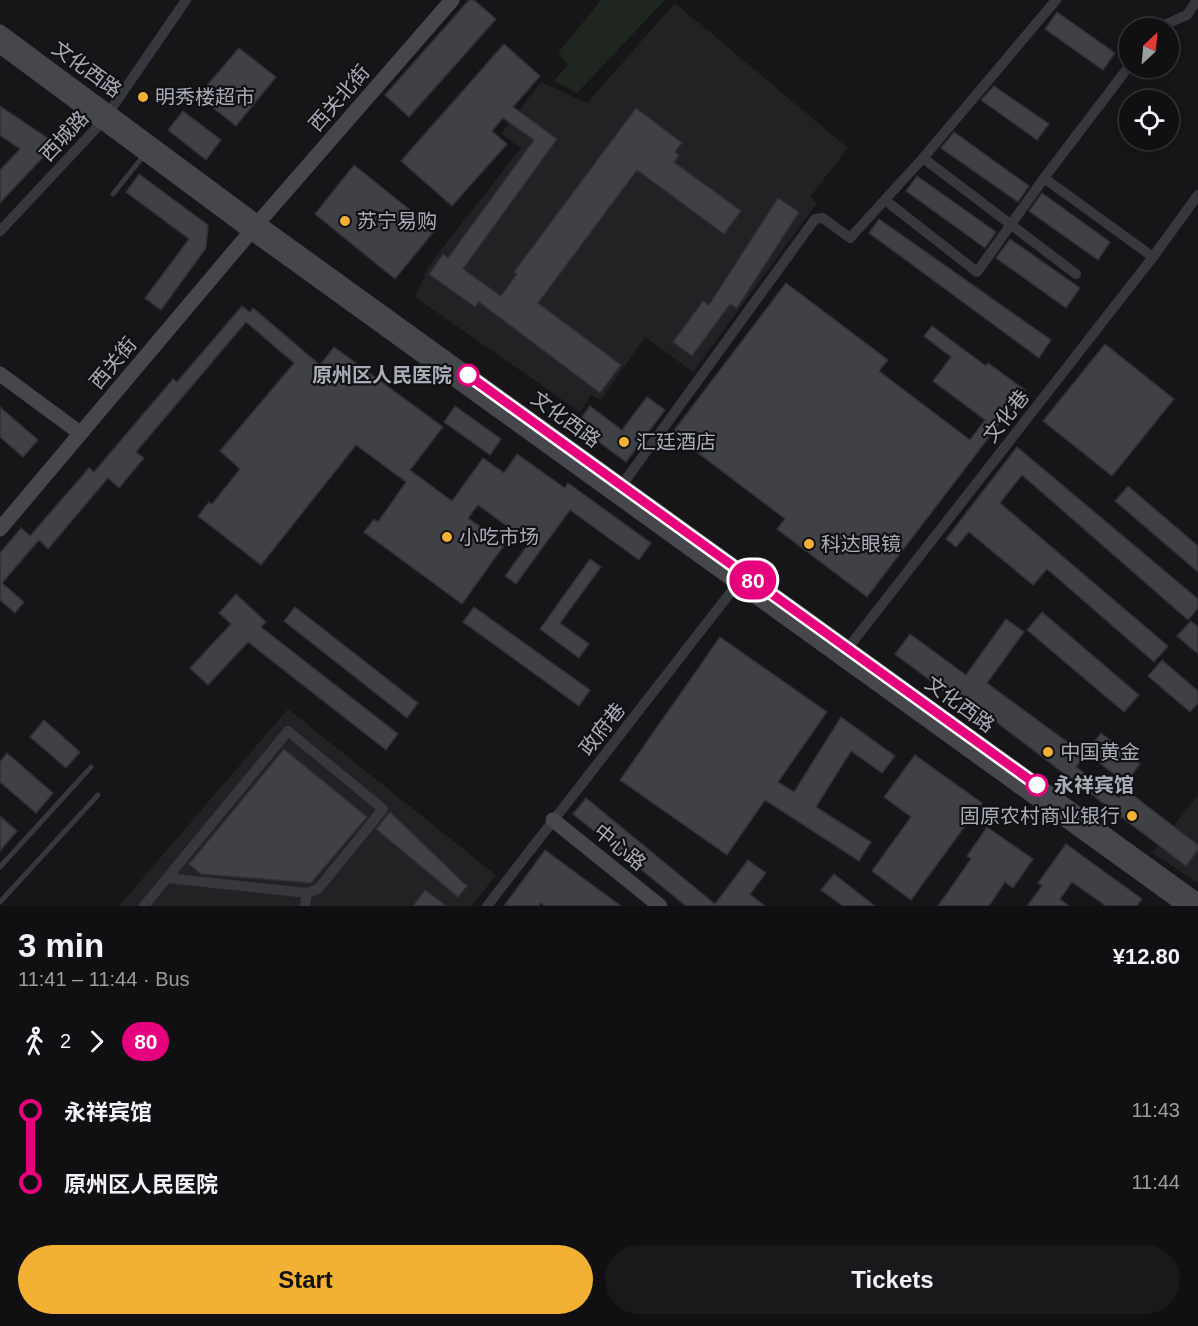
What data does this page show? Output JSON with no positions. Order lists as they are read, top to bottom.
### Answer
{
  "streets": {
    "main road": [
      "文化西路",
      "西关北街",
      "西关街",
      "中心路"
    ],
    "street": ["西城路", "文化巷", "政府巷"]
  },
  "crossings": [
    ["文化西路", "西关北街"],
    ["文化西路", "西城路"],
    ["文化西路", "西关街"],
    ["文化西路", "文化巷"],
    ["文化西路", "政府巷"],
    ["西关北街", "西关街"],
    ["政府巷", "中心路"]
  ],
  "places": [
    "明秀楼超市",
    "苏宁易购",
    "原州区人民医院",
    "汇廷酒店",
    "小吃市场",
    "科达眼镜",
    "中国黄金",
    "永祥宾馆",
    "固原农村商业银行"
  ],
  "lines": ["bus line 80"],
  "north": "top right",
  "page": {
    "on_map": "80",
    "heading": ["3 min", "11:41 – 11:44 · Bus", "¥12.80"],
    "legs": ["2", "80"],
    "list": [
      {
        "name": "永祥宾馆",
        "value": "11:43"
      },
      {
        "name": "原州区人民医院",
        "value": "11:44"
      }
    ],
    "buttons": ["Start", "Tickets"]
  }
}
